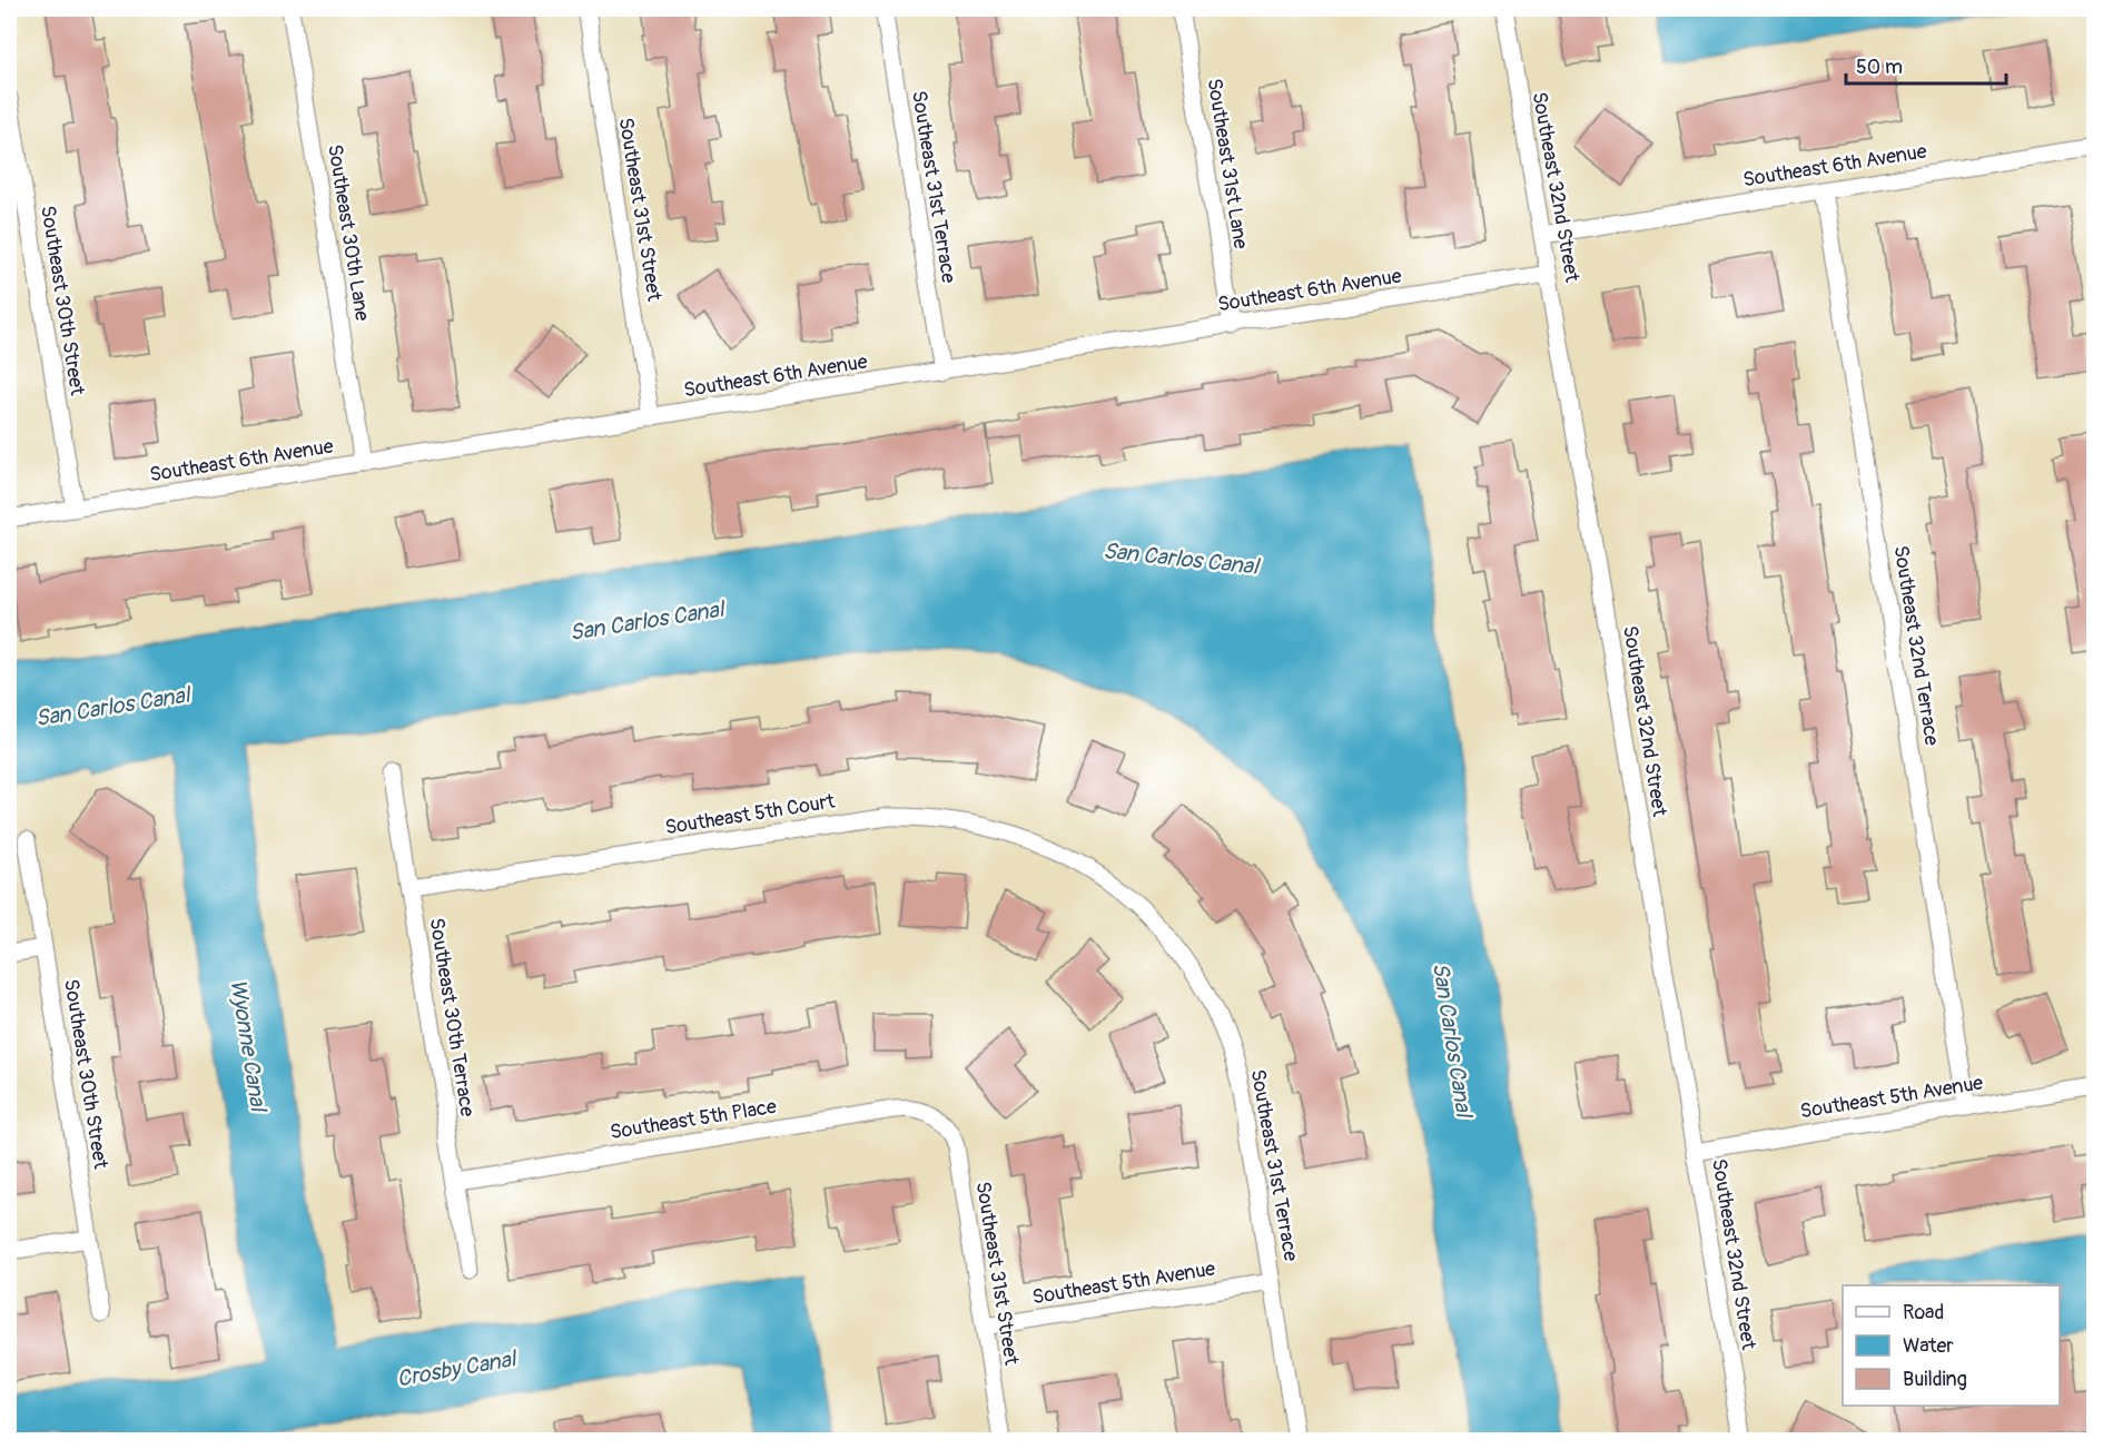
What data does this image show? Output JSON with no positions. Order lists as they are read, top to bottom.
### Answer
{
  "streets": {
    "street": [
      "Southeast 31st Lane",
      "Southeast 6th Avenue",
      "Southeast 31st Terrace",
      "Southeast 32nd Street",
      "Southeast 31st Street",
      "Southeast 30th Lane",
      "Southeast 30th Street",
      "Southeast 32nd Terrace",
      "Southeast 5th Court",
      "Southeast 30th Terrace",
      "Southeast 5th Avenue",
      "Southeast 5th Place"
    ]
  },
  "crossings": [
    ["Southeast 31st Lane", "Southeast 6th Avenue"],
    ["Southeast 6th Avenue", "Southeast 31st Terrace"],
    ["Southeast 6th Avenue", "Southeast 32nd Street"],
    ["Southeast 6th Avenue", "Southeast 31st Street"],
    ["Southeast 6th Avenue", "Southeast 30th Lane"],
    ["Southeast 6th Avenue", "Southeast 30th Street"],
    ["Southeast 6th Avenue", "Southeast 32nd Terrace"],
    ["Southeast 31st Terrace", "Southeast 5th Court"],
    ["Southeast 31st Terrace", "Southeast 5th Avenue"],
    ["Southeast 32nd Street", "Southeast 5th Avenue"],
    ["Southeast 31st Street", "Southeast 5th Avenue"],
    ["Southeast 31st Street", "Southeast 5th Place"],
    ["Southeast 32nd Terrace", "Southeast 5th Avenue"],
    ["Southeast 5th Court", "Southeast 30th Terrace"],
    ["Southeast 30th Terrace", "Southeast 5th Place"]
  ],
  "water": ["San Carlos Canal", "Wyonne Canal", "Crosby Canal"],
  "legend": ["Road", "Water", "Building"],
  "scale_bar": "50 m"
}
